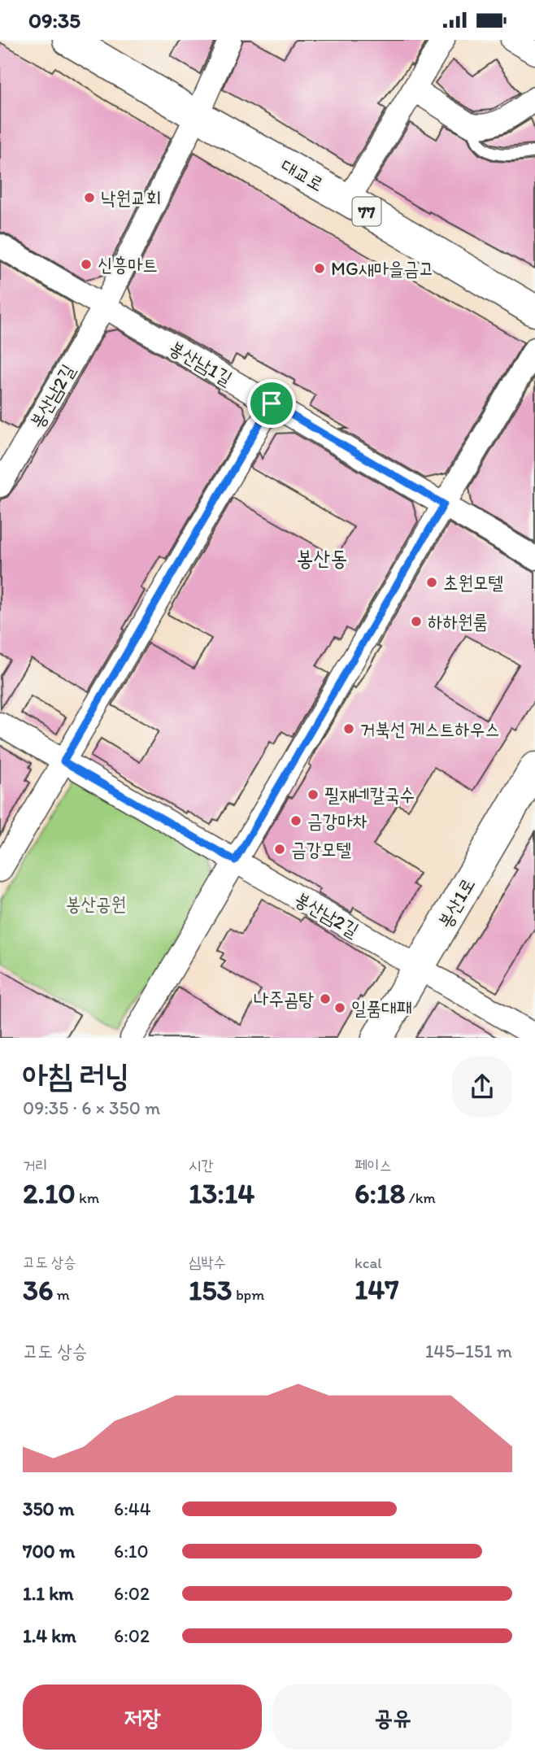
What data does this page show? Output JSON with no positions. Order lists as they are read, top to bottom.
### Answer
{
  "streets": {
    "main road": ["대교로", "77", "봉산1로"],
    "street": ["봉산남1길", "봉산남2길"]
  },
  "crossings": [
    ["봉산남1길", "봉산남2길"],
    ["봉산남2길", "봉산1로"]
  ],
  "districts": ["봉산동"],
  "parks": ["봉산공원"],
  "places": [
    "낙원교회",
    "신흥마트",
    "MG새마을금고",
    "초원모텔",
    "하하원룸",
    "거북선 게스트하우스",
    "필재네칼국수",
    "금강마차",
    "금강모텔",
    "나주곰탕",
    "일품대패"
  ],
  "page": {
    "status": "09:35",
    "heading": ["아침 러닝", "09:35 · 6 × 350 m"],
    "stats": [
      ["거리", "2.10 km"],
      ["시간", "13:14"],
      ["페이스", "6:18 /km"],
      ["고도 상승", "36 m"],
      ["심박수", "153 bpm"],
      ["kcal", "147"]
    ],
    "chart": ["고도 상승", "145–151 m"],
    "list": [
      {
        "name": "350 m",
        "note": "6:44"
      },
      {
        "name": "700 m",
        "note": "6:10"
      },
      {
        "name": "1.1 km",
        "note": "6:02"
      },
      {
        "name": "1.4 km",
        "note": "6:02"
      }
    ],
    "buttons": ["저장", "공유"]
  }
}
